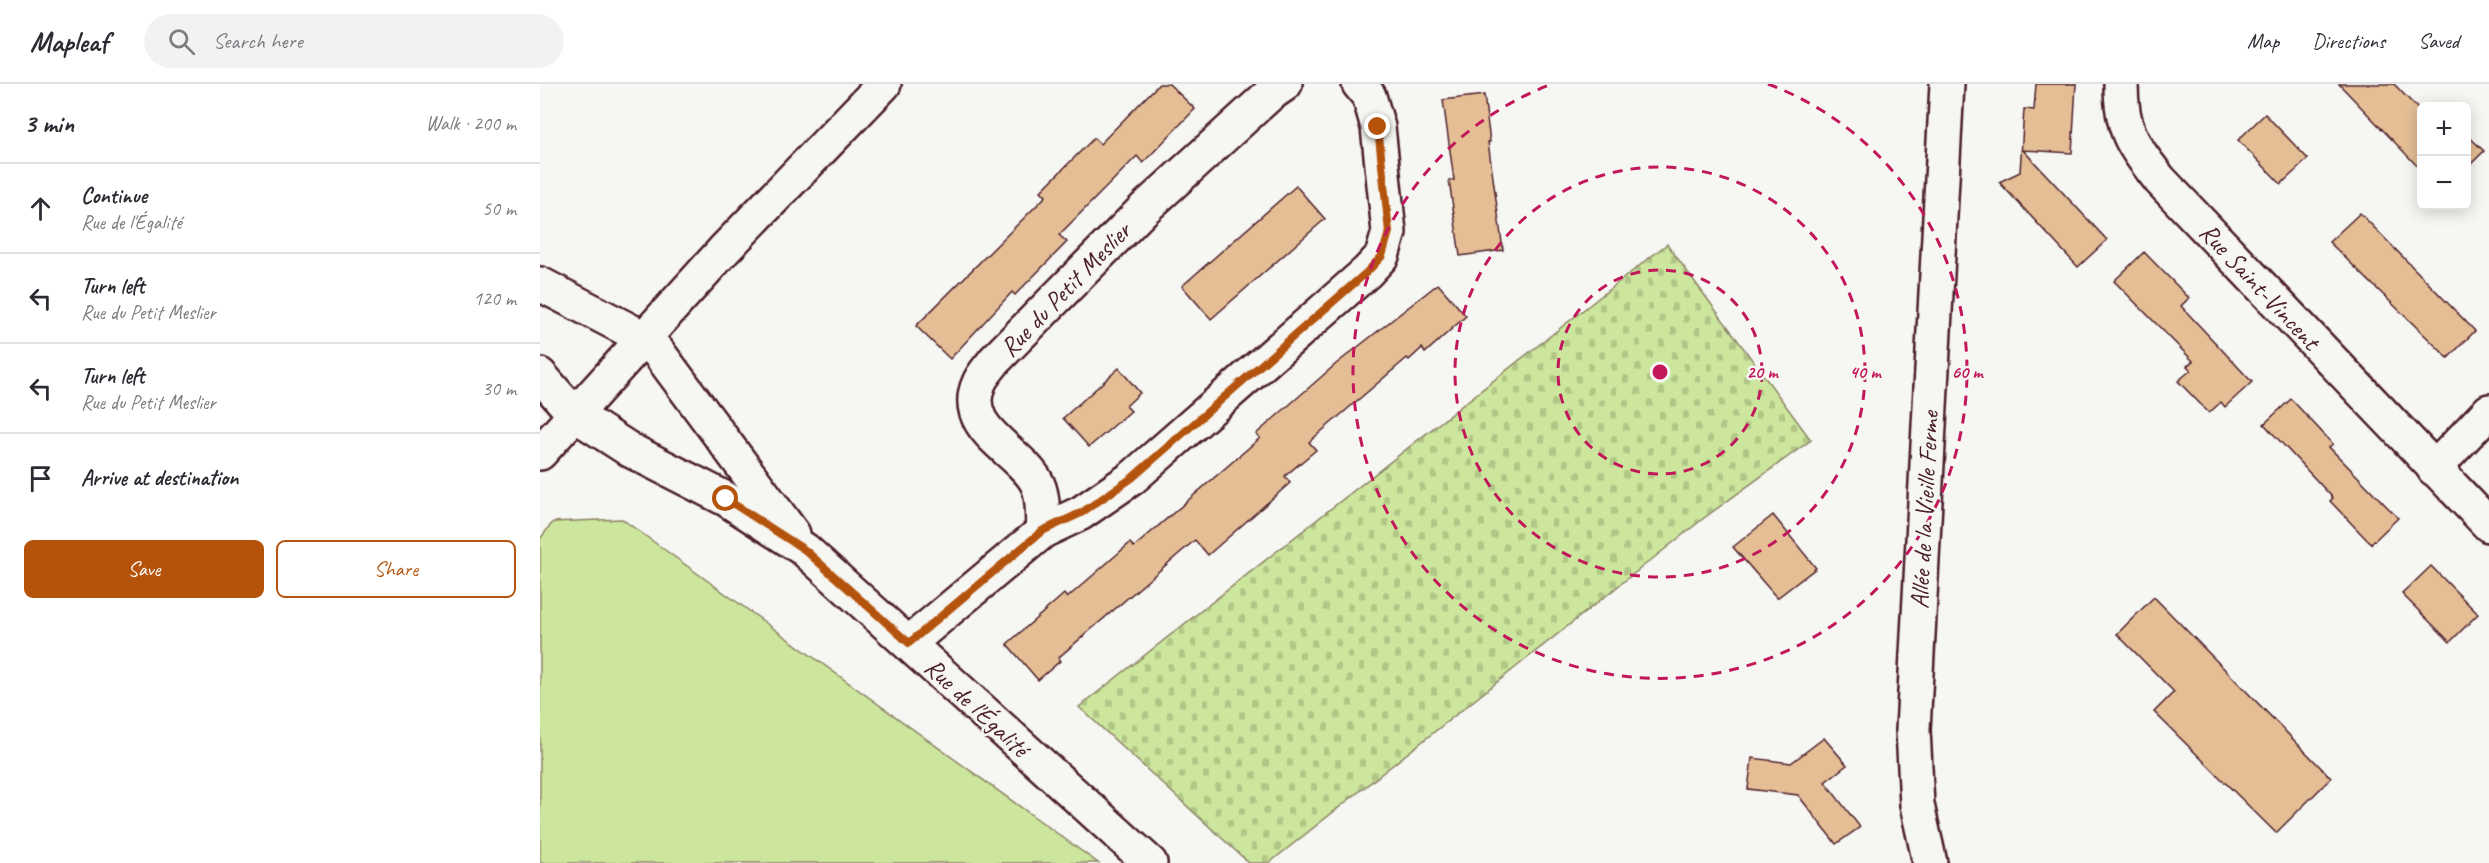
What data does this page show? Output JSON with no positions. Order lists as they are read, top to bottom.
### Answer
{
  "streets": {
    "street": [
      "Rue Saint-Vincent",
      "Rue du Petit Meslier",
      "Allée de la Vieille Ferme",
      "Rue de l'Égalité"
    ]
  },
  "page": {
    "header": "Mapleaf",
    "search": "Search here",
    "nav": ["Map", "Directions", "Saved"],
    "heading": ["3 min", "Walk · 200 m"],
    "map_buttons": ["+", "−"],
    "list": [
      ["Continue", "Rue de l'Égalité", "50 m"],
      ["Turn left", "Rue du Petit Meslier", "120 m"],
      ["Turn left", "Rue du Petit Meslier", "30 m"],
      "Arrive at destination"
    ],
    "buttons": ["Save", "Share"]
  },
  "rings": ["20 m", "40 m", "60 m"]
}
